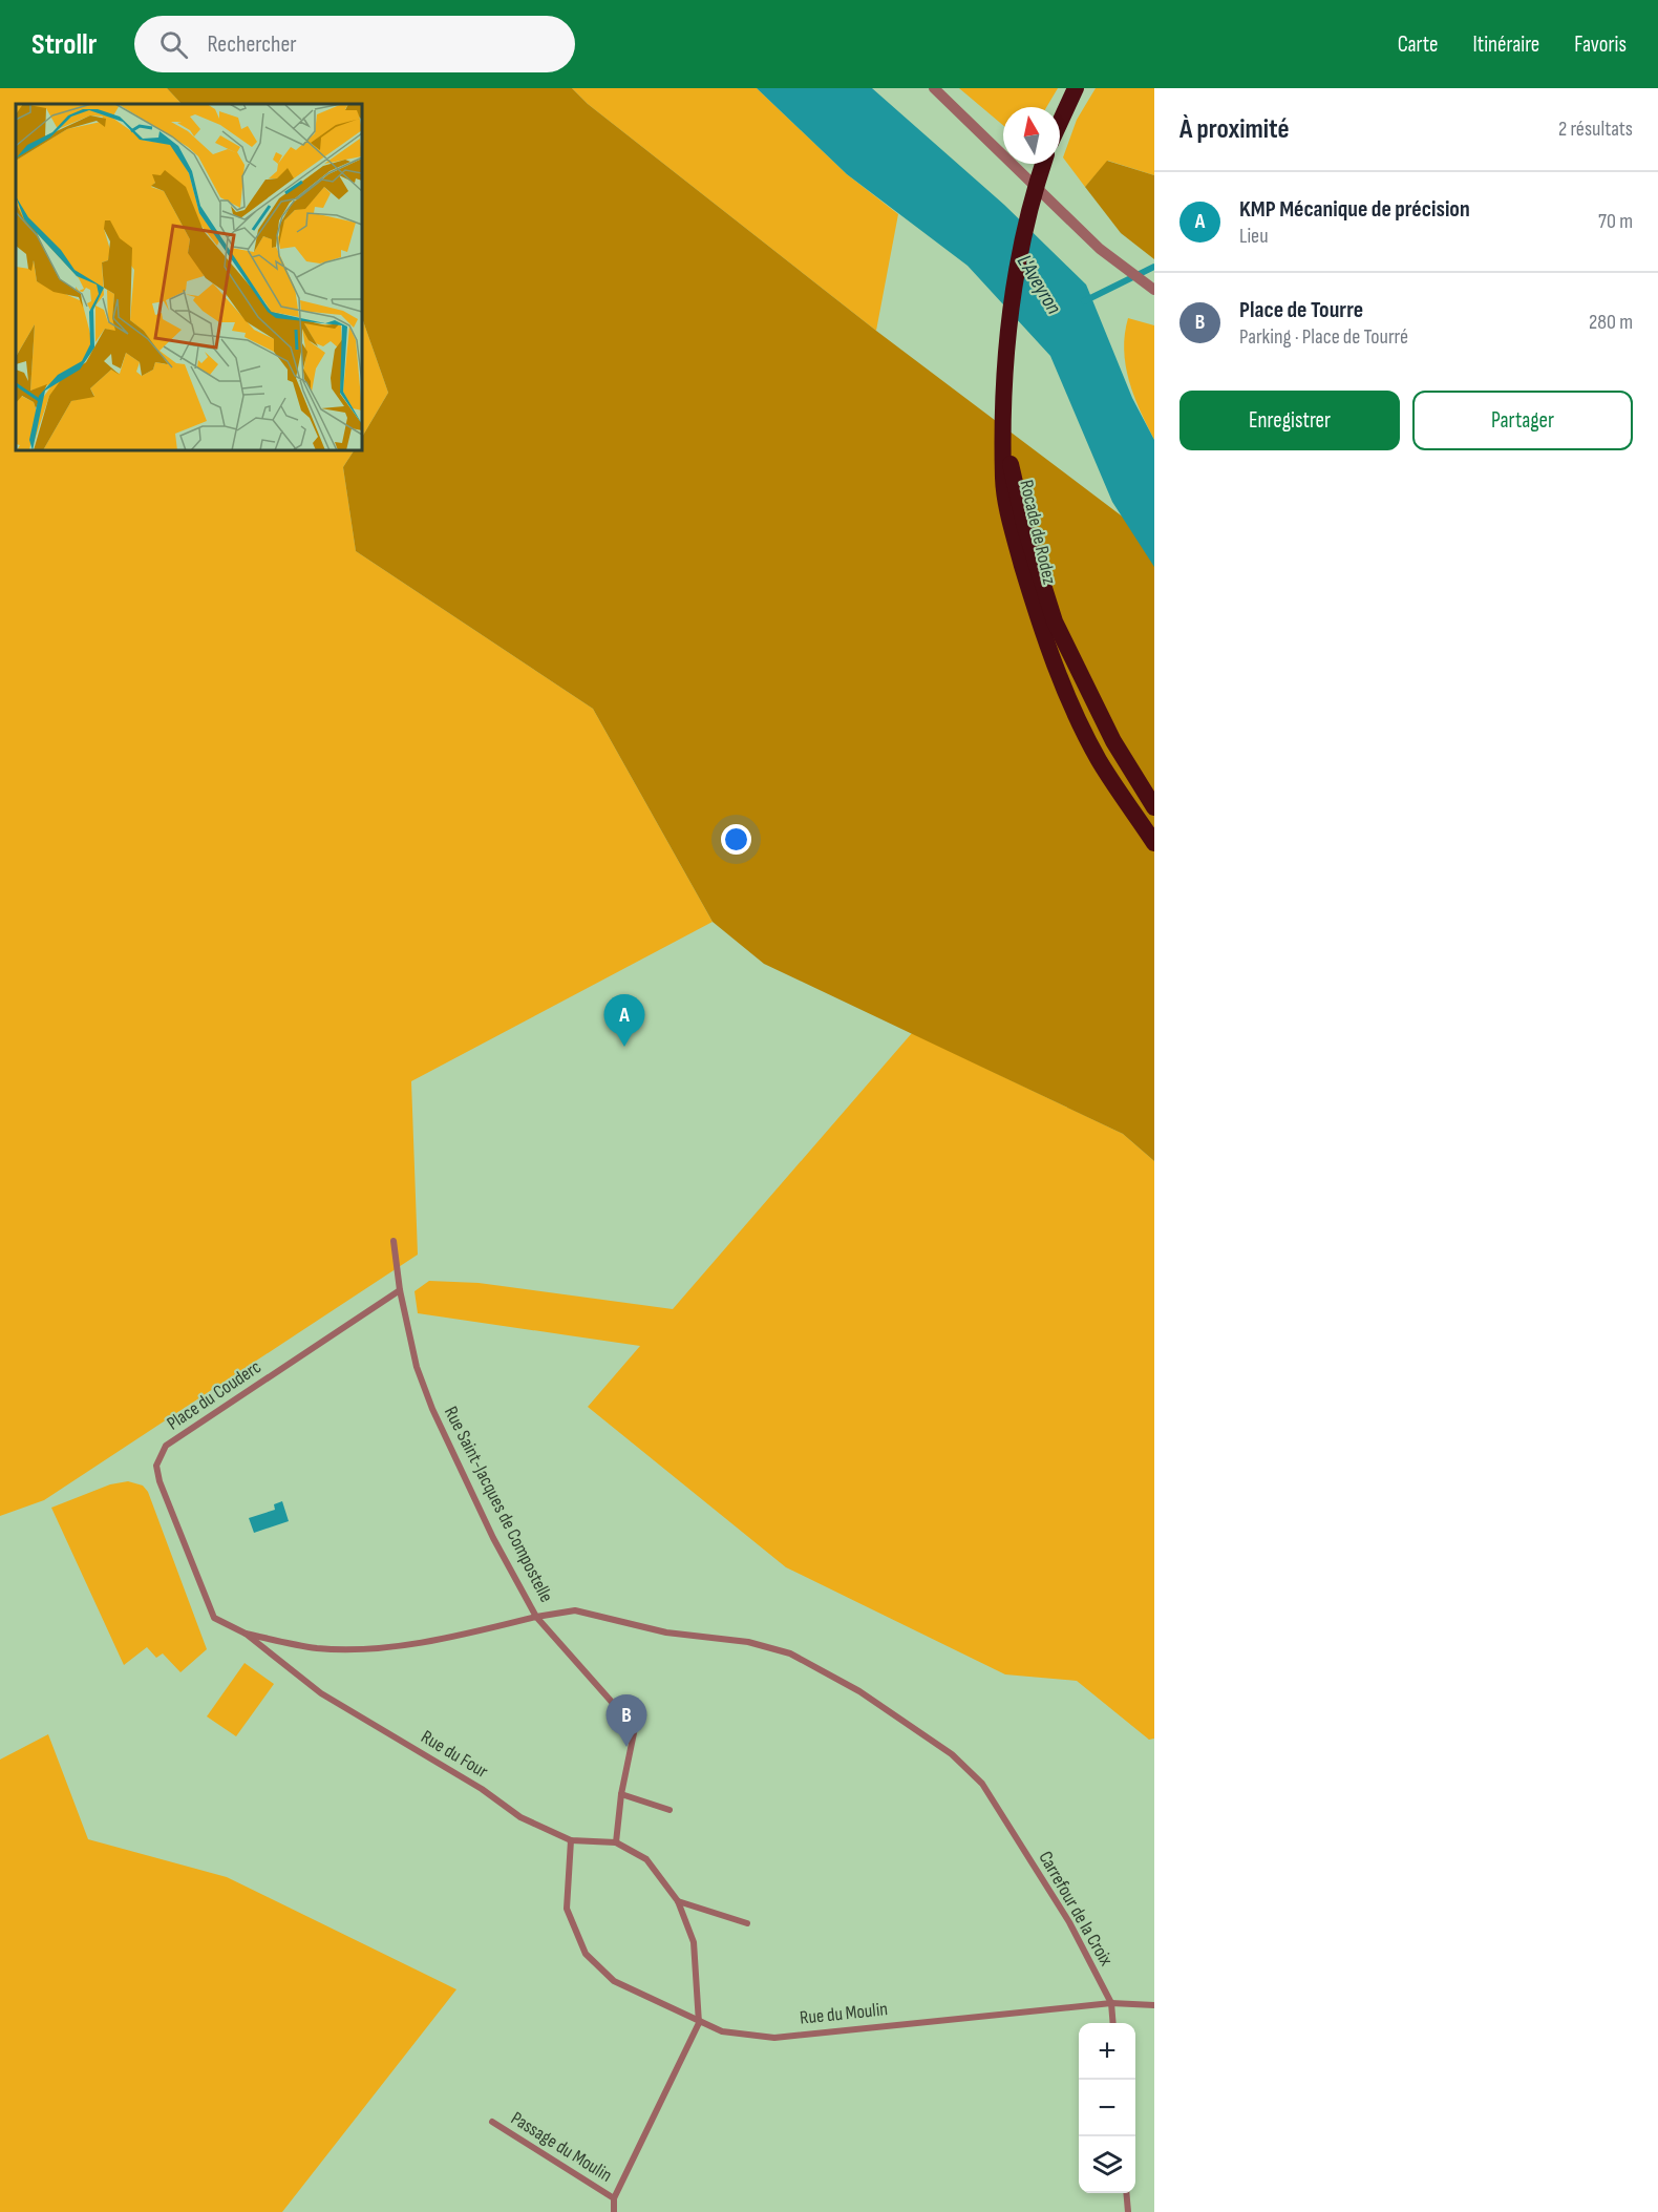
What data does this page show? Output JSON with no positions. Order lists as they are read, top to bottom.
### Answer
{
  "streets": {
    "highway": ["Rocade de Rodez"],
    "street": [
      "Place du Couderc",
      "Rue Saint-Jacques de Compostelle",
      "Rue du Four",
      "Carrefour de la Croix",
      "Rue du Moulin",
      "Passage du Moulin"
    ]
  },
  "crossings": [
    ["Place du Couderc", "Rue Saint-Jacques de Compostelle"],
    ["Place du Couderc", "Rue du Four"],
    ["Rue Saint-Jacques de Compostelle", "Carrefour de la Croix"],
    ["Rue du Four", "Rue du Moulin"],
    ["Carrefour de la Croix", "Rue du Moulin"]
  ],
  "water": ["L'Aveyron"],
  "north": "top",
  "page": {
    "header": "Strollr",
    "search": "Rechercher",
    "nav": ["Carte", "Itinéraire", "Favoris"],
    "heading": ["À proximité", "2 résultats"],
    "list": [
      {
        "mark": "A",
        "name": "KMP Mécanique de précision",
        "note": "Lieu",
        "value": "70 m"
      },
      {
        "mark": "B",
        "name": "Place de Tourre",
        "note": "Parking · Place de Tourré",
        "value": "280 m"
      }
    ],
    "buttons": ["Enregistrer", "Partager"],
    "pins": ["A", "B"],
    "map_buttons": ["+", "−"]
  }
}
